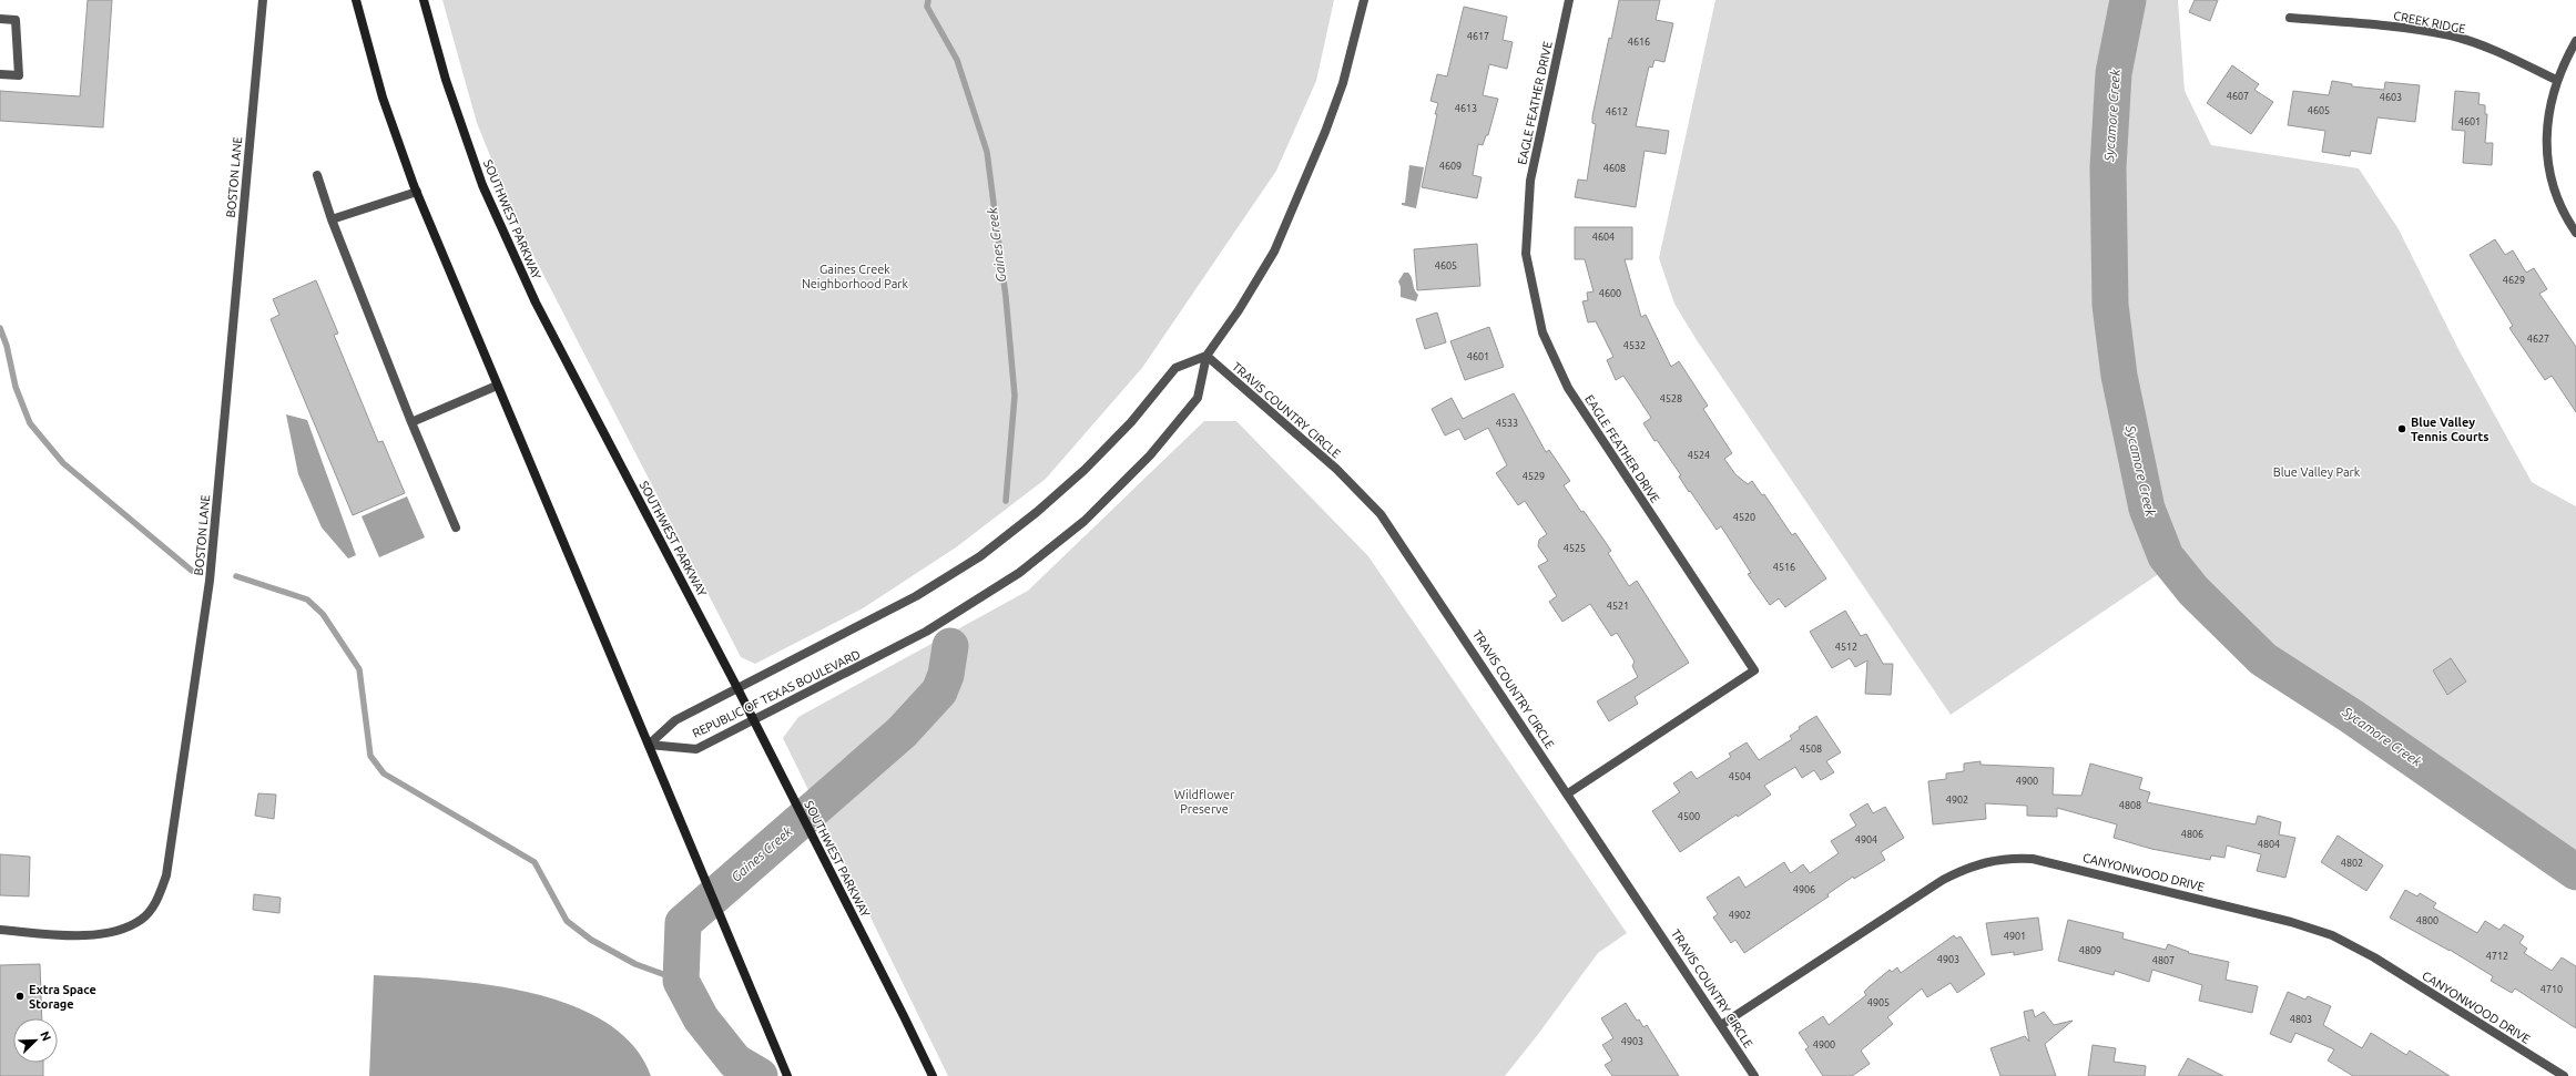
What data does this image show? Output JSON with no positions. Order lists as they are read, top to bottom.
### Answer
{
  "streets": {
    "main road": ["SOUTHWEST PARKWAY"],
    "street": [
      "CREEK RIDGE",
      "EAGLE FEATHER DRIVE",
      "BOSTON LANE",
      "TRAVIS COUNTRY CIRCLE",
      "REPUBLIC OF TEXAS BOULEVARD",
      "CANYONWOOD DRIVE"
    ]
  },
  "crossings": [
    ["EAGLE FEATHER DRIVE", "TRAVIS COUNTRY CIRCLE"],
    ["SOUTHWEST PARKWAY", "REPUBLIC OF TEXAS BOULEVARD"],
    ["TRAVIS COUNTRY CIRCLE", "REPUBLIC OF TEXAS BOULEVARD"],
    ["TRAVIS COUNTRY CIRCLE", "CANYONWOOD DRIVE"]
  ],
  "water": ["Sycamore Creek", "Gaines Creek"],
  "parks": ["Gaines Creek Neighborhood Park", "Blue Valley Park", "Wildflower Preserve"],
  "places": ["Blue Valley Tennis Courts", "Extra Space Storage"],
  "house_numbers": [
    "4617",
    "4616",
    "4607",
    "4603",
    "4613",
    "4605",
    "4612",
    "4601",
    "4609",
    "4608",
    "4604",
    "4605",
    "4629",
    "4600",
    "4627",
    "4532",
    "4601",
    "4528",
    "4533",
    "4524",
    "4529",
    "4520",
    "4525",
    "4516",
    "4521",
    "4512",
    "4508",
    "4504",
    "4900",
    "4902",
    "4808",
    "4500",
    "4806",
    "4904",
    "4804",
    "4802",
    "4906",
    "4902",
    "4800",
    "4901",
    "4809",
    "4712",
    "4903",
    "4807",
    "4710",
    "4905",
    "4803",
    "4903",
    "4900"
  ],
  "north": "top right"
}
